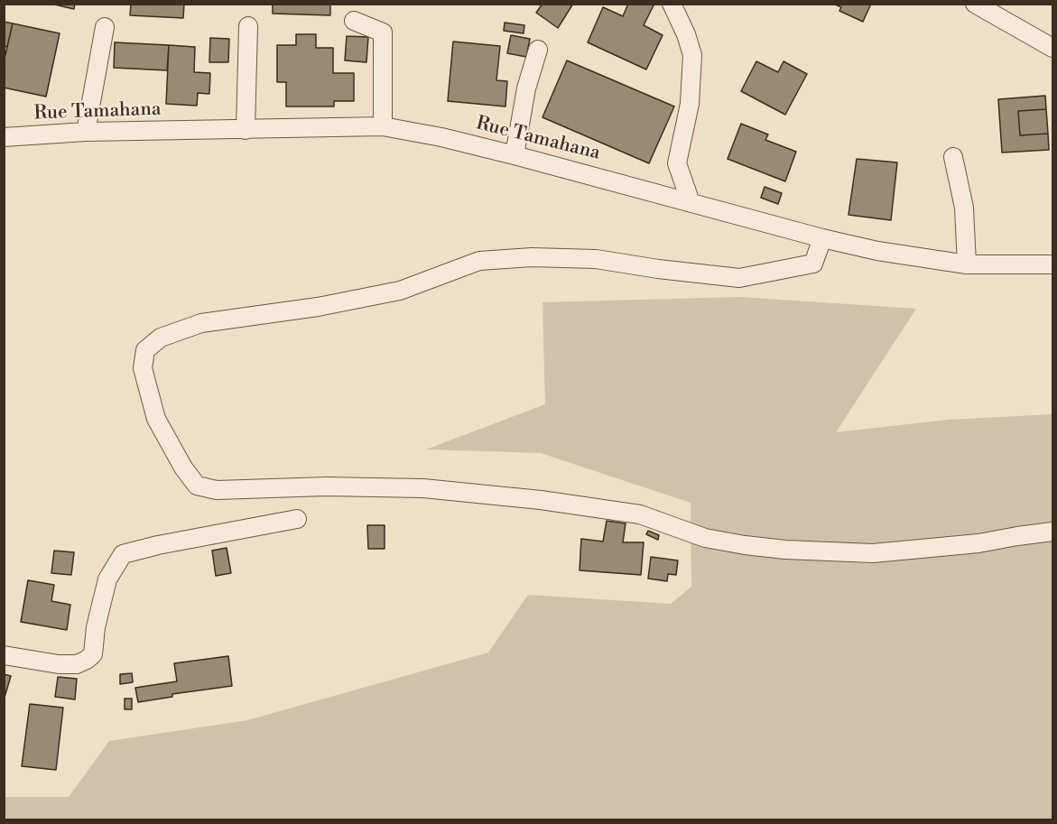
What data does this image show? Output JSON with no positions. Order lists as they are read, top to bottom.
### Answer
{
  "streets": {
    "street": ["Rue Tamahana"]
  }
}
